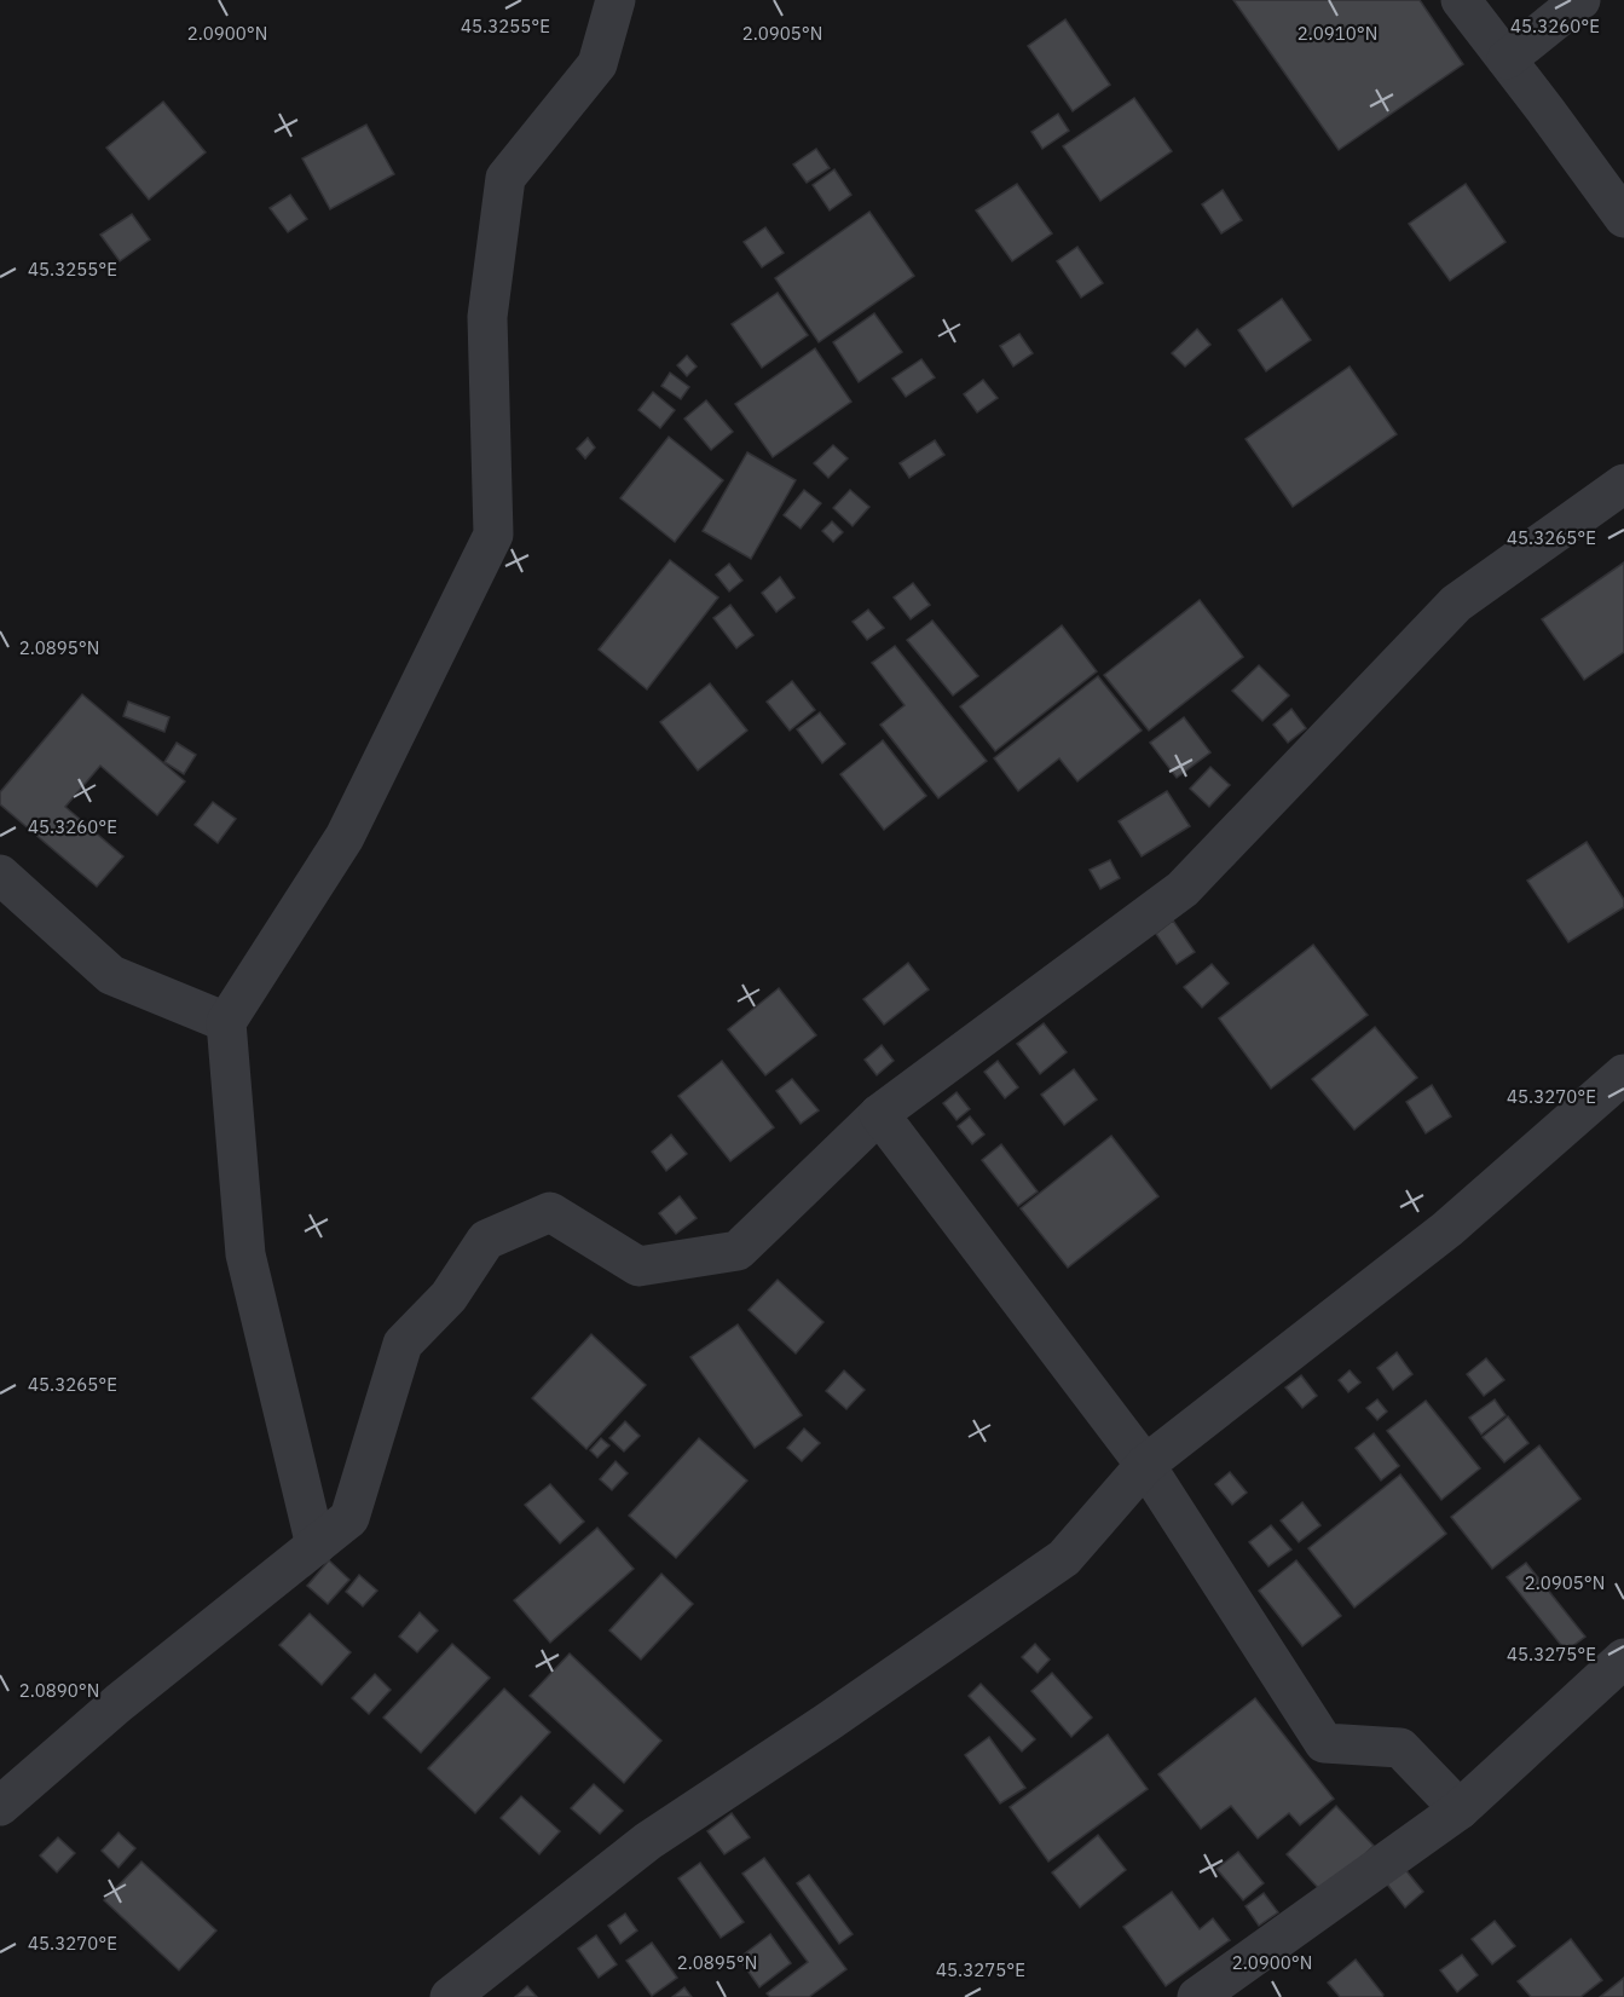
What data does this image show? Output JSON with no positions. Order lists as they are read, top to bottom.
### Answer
{
  "coordinates": [
    "45.3255°E",
    "45.3260°E",
    "2.0900°N",
    "2.0905°N",
    "2.0910°N",
    "45.3265°E",
    "2.0895°N",
    "45.3270°E",
    "45.3275°E",
    "2.0890°N"
  ]
}
